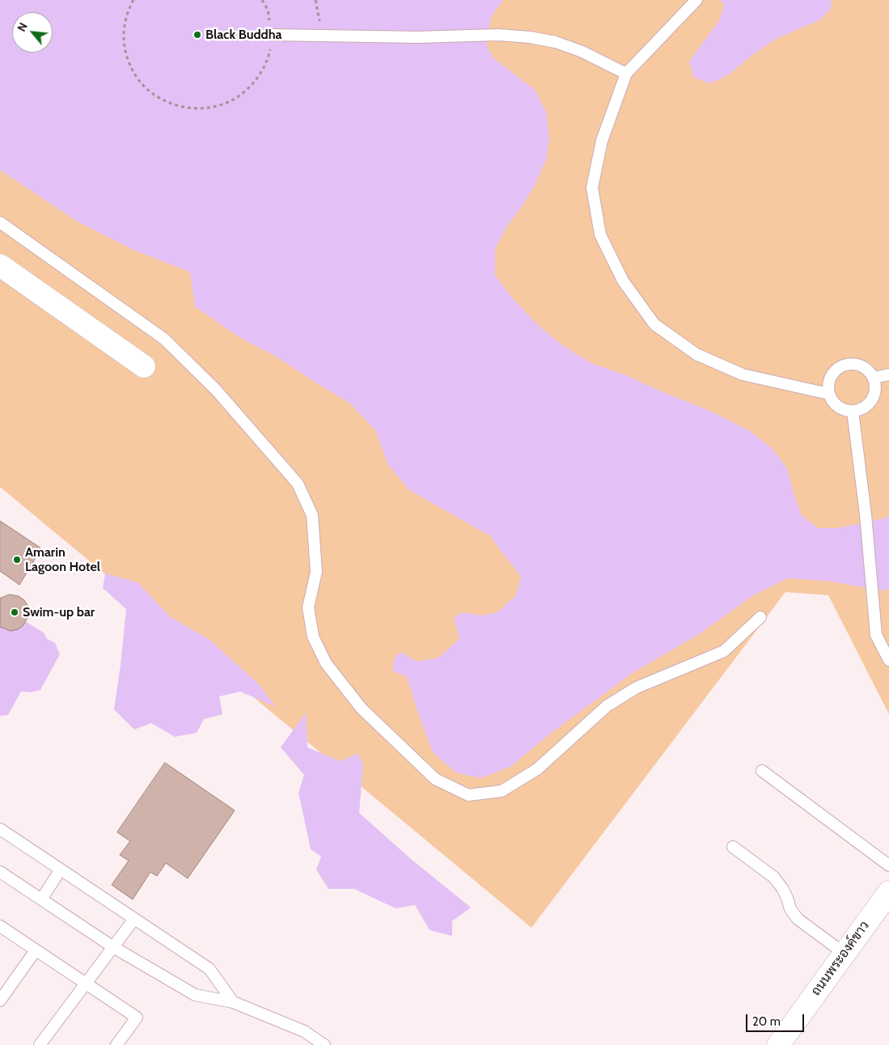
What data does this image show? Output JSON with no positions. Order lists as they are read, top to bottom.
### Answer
{
  "streets": {
    "street": ["ถนนพระองค์ขาว"]
  },
  "places": ["Black Buddha", "Amarin Lagoon Hotel", "Swim-up bar"],
  "scale_bar": "20 m",
  "north": "top left"
}
